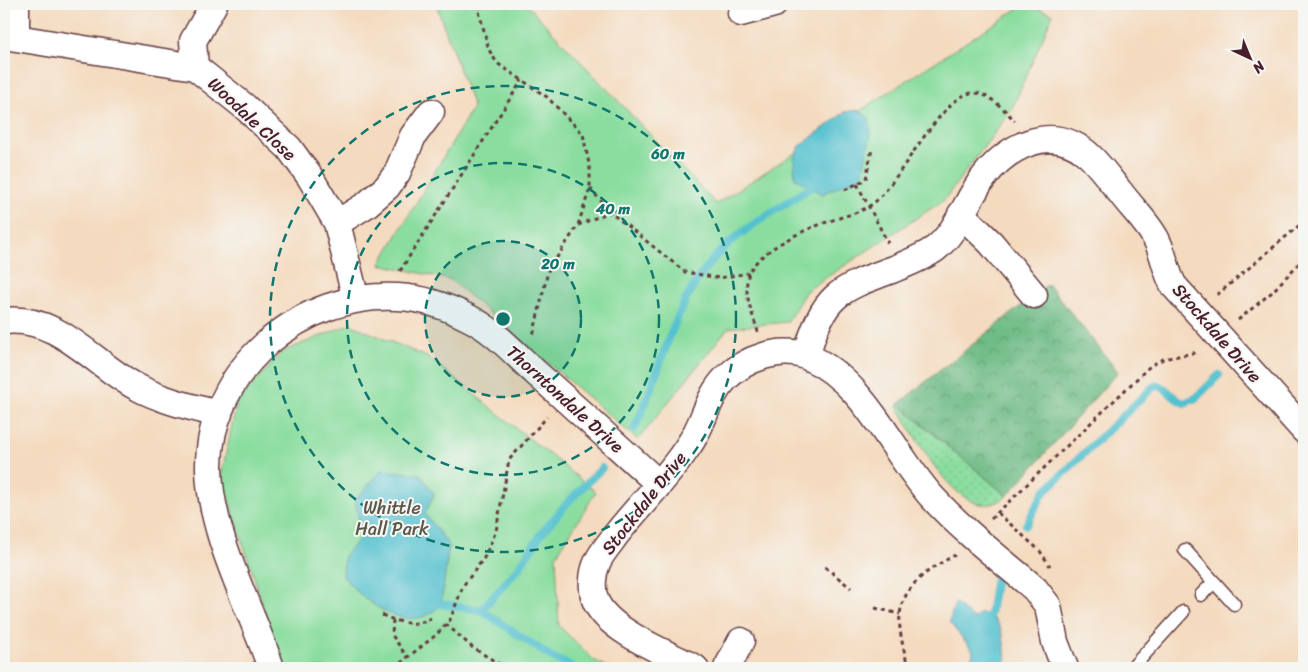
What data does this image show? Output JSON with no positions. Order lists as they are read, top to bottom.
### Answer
{
  "streets": {
    "street": ["Woodale Close", "Stockdale Drive", "Thorntondale Drive"]
  },
  "crossings": [
    ["Woodale Close", "Thorntondale Drive"],
    ["Stockdale Drive", "Thorntondale Drive"]
  ],
  "parks": ["Whittle Hall Park"],
  "north": "bottom right",
  "rings": ["60 m", "40 m", "20 m"]
}
